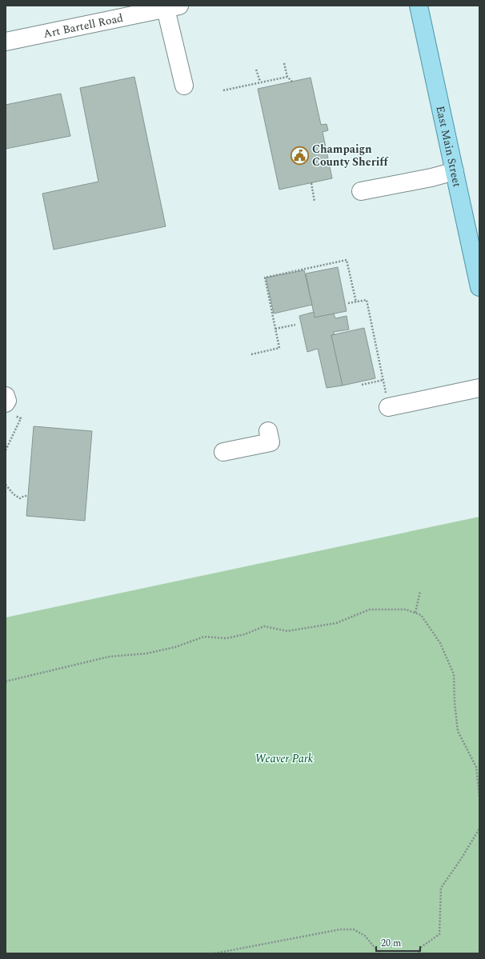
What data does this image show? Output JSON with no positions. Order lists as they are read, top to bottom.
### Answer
{
  "streets": {
    "main road": ["East Main Street"],
    "street": ["Art Bartell Road"]
  },
  "parks": ["Weaver Park"],
  "places": {
    "public building": ["Champaign County Sheriff"]
  },
  "scale_bar": "20 m"
}
